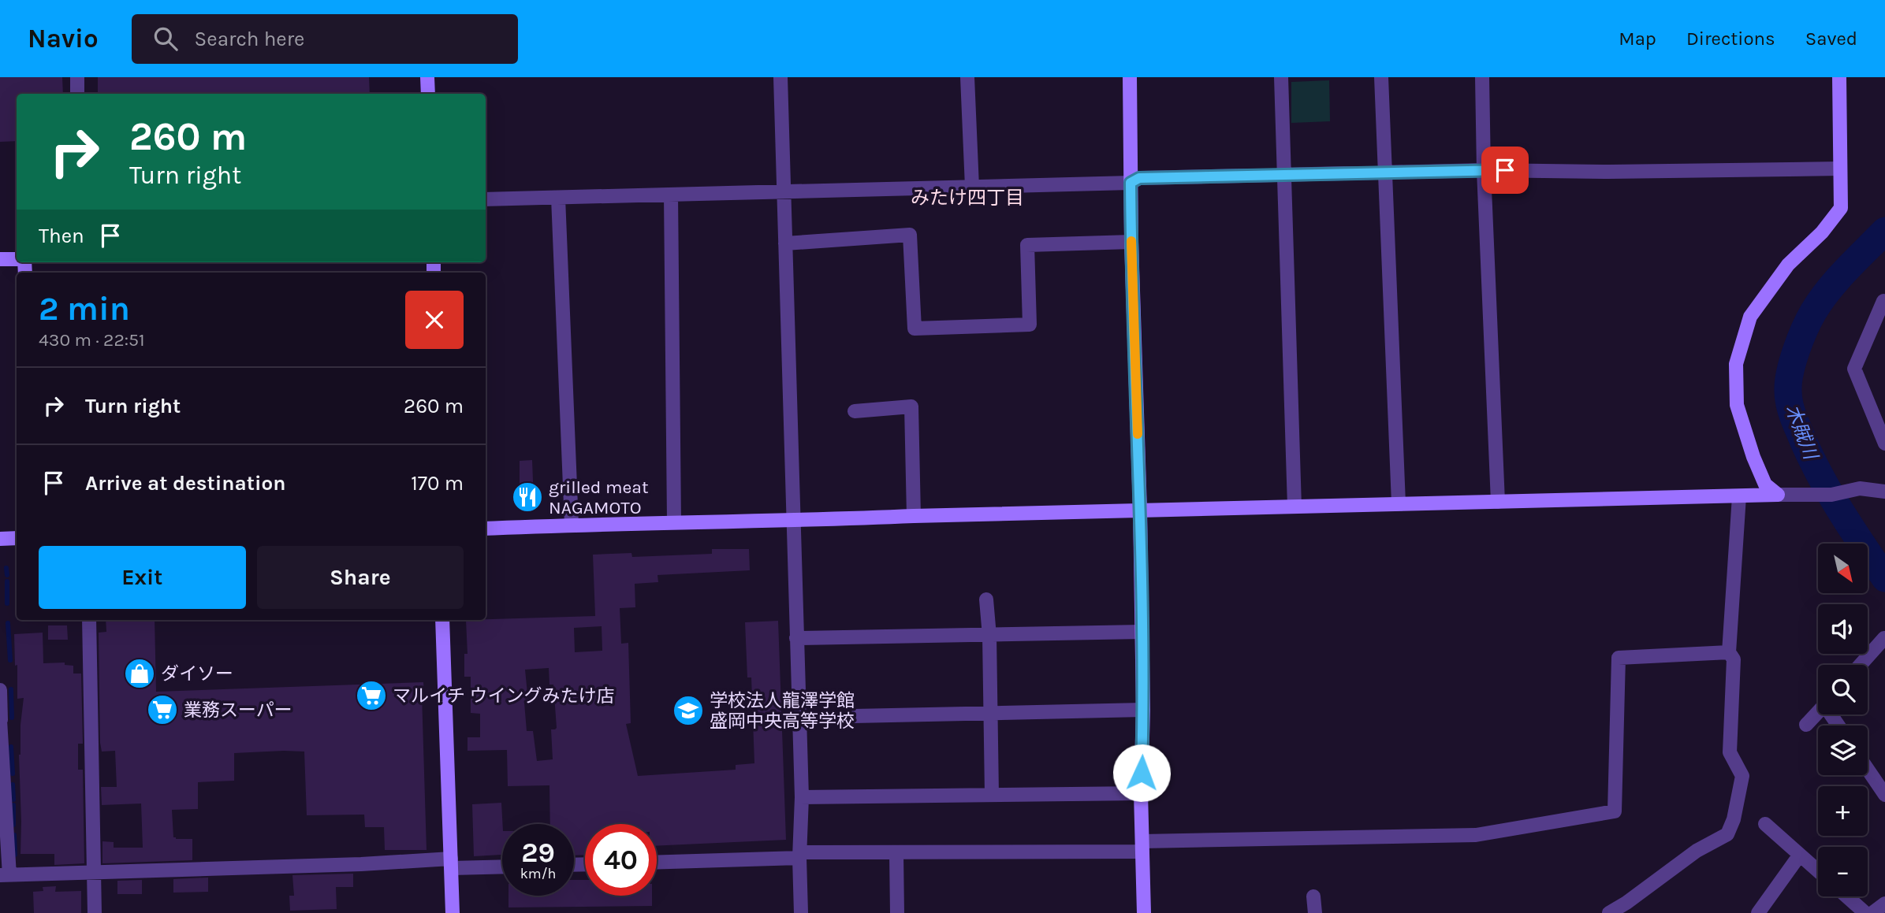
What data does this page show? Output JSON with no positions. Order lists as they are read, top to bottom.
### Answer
{
  "districts": ["みたけ四丁目"],
  "water": ["木賊川"],
  "places": {
    "restaurant": ["grilled meat NAGAMOTO"],
    "shop": ["ダイソー"],
    "supermarket": ["マルイチ ウイングみたけ店", "業務スーパー"],
    "school or university": ["学校法人龍澤学館 盛岡中央高等学校"]
  },
  "north": "bottom right",
  "page": {
    "header": "Navio",
    "search": "Search here",
    "nav": ["Map", "Directions", "Saved"],
    "turn": ["260 m", "Turn right"],
    "then": "Then",
    "heading": ["2 min", "430 m · 22:51"],
    "list": [
      {
        "name": "Turn right",
        "value": "260 m"
      },
      {
        "name": "Arrive at destination",
        "value": "170 m"
      }
    ],
    "buttons": ["Exit", "Share"],
    "map_buttons": ["+", "−"],
    "speed": "29 km/h",
    "limit": "40"
  }
}
